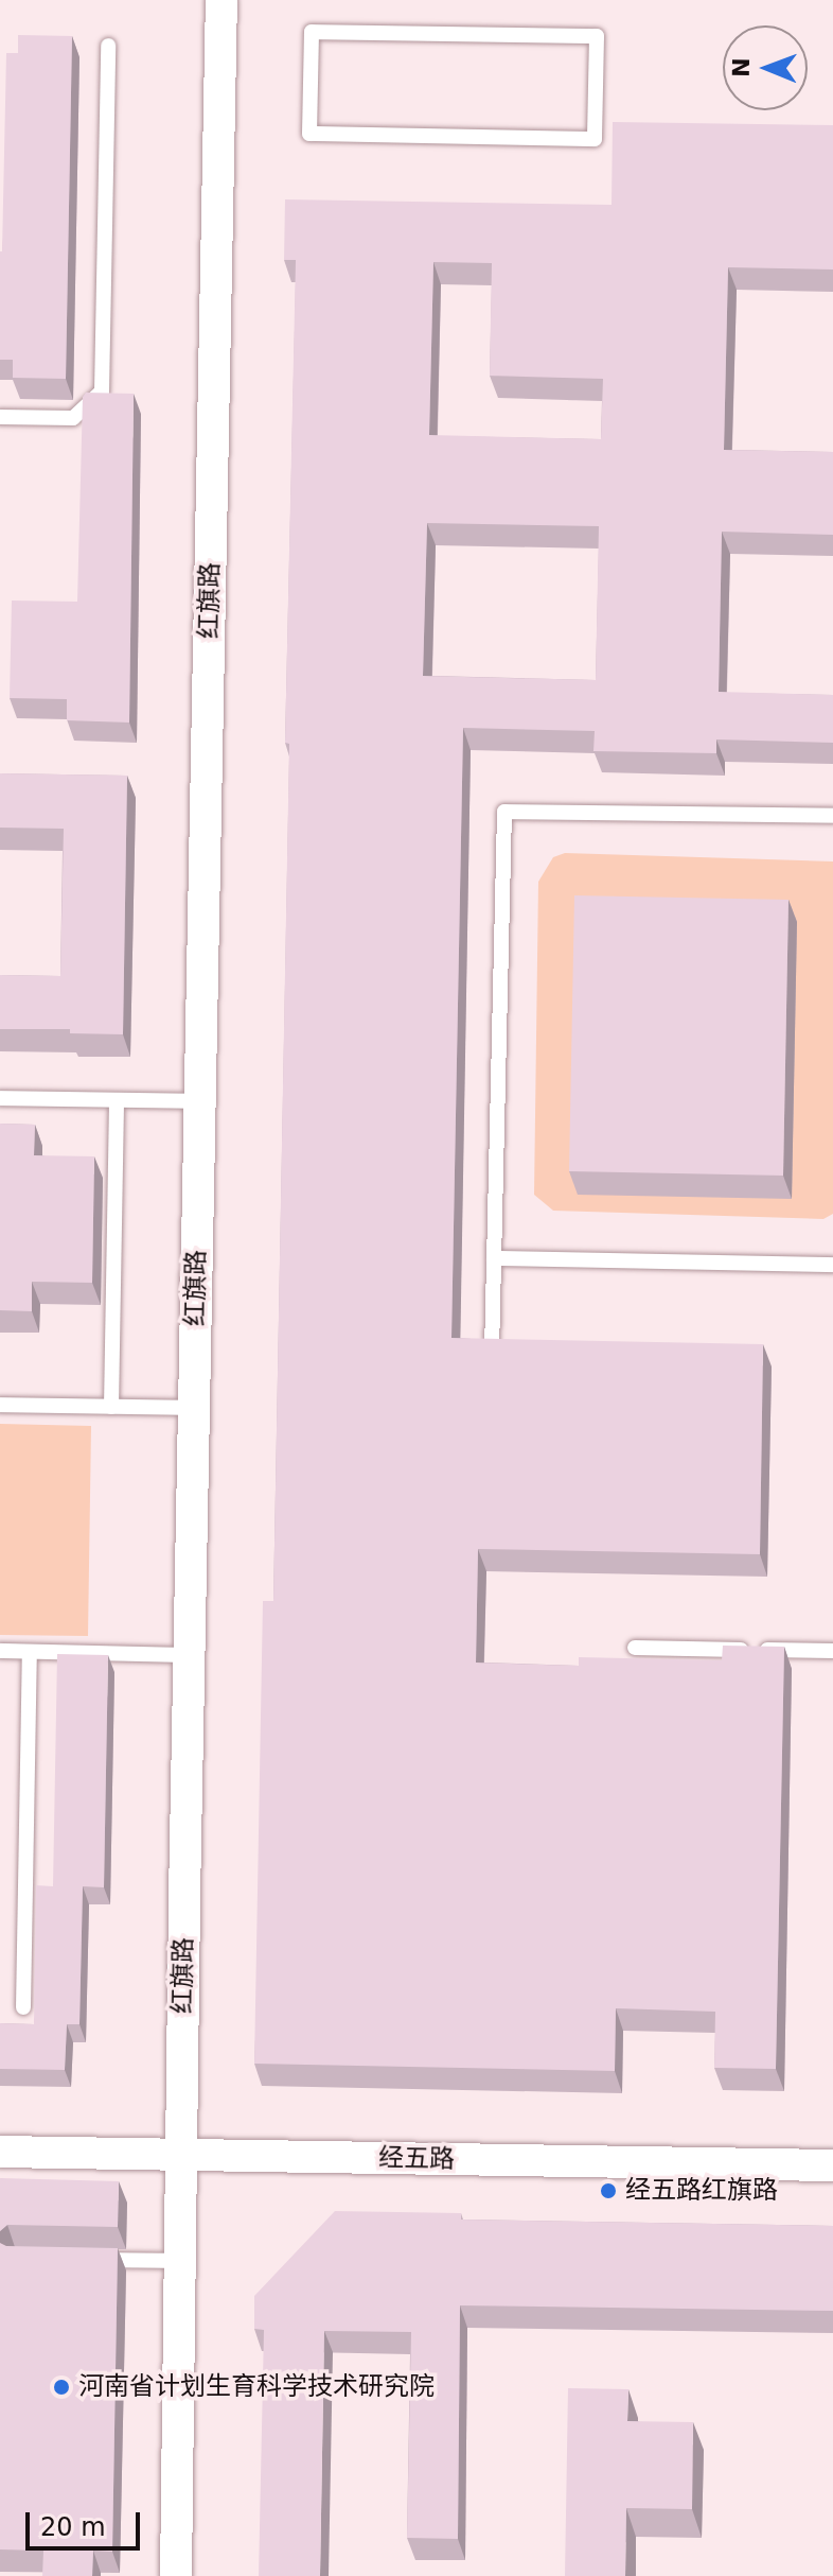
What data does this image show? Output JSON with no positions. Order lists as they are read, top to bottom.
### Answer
{
  "streets": {
    "street": ["红旗路", "经五路"]
  },
  "crossings": [
    ["红旗路", "经五路"]
  ],
  "places": ["经五路红旗路", "河南省计划生育科学技术研究院"],
  "scale_bar": "20 m",
  "north": "left"
}
